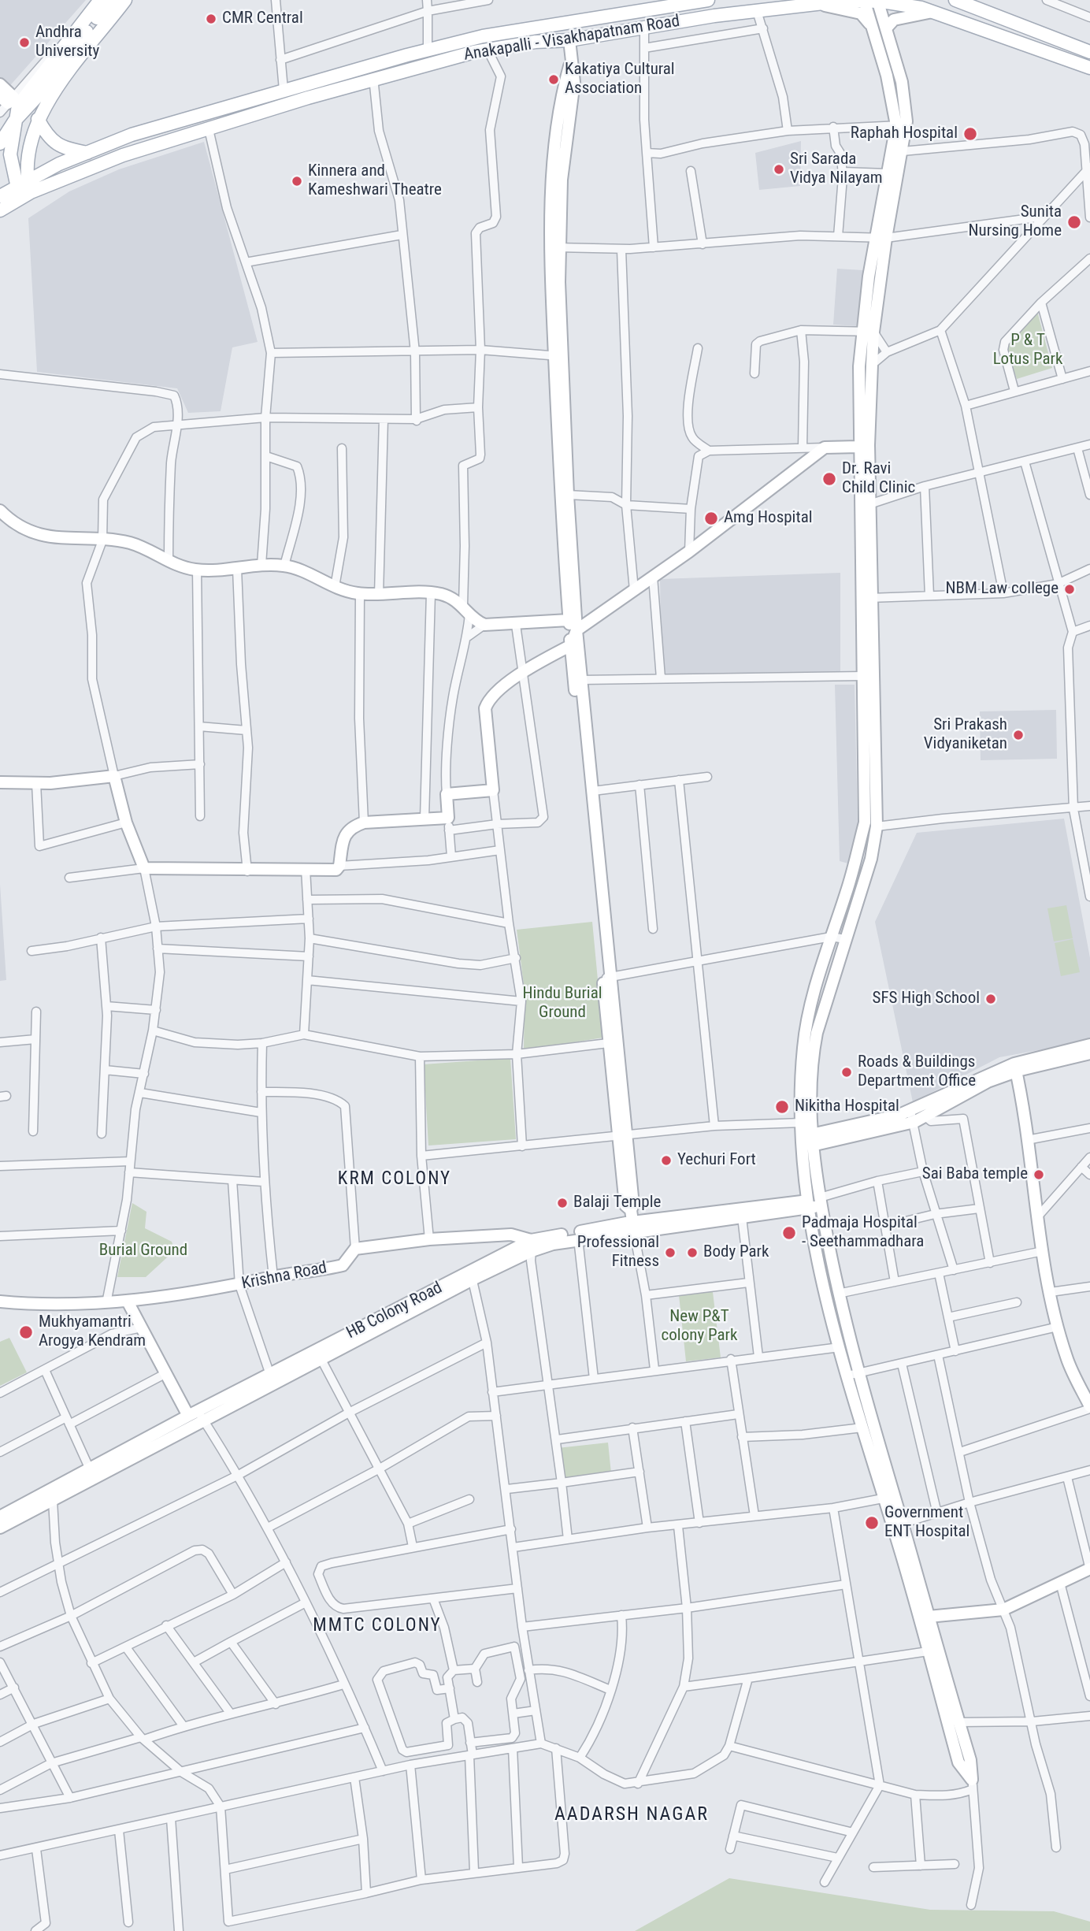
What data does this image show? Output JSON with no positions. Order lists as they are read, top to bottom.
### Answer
{
  "streets": {
    "main road": ["Anakapalli - Visakhapatnam Road"],
    "street": ["Krishna Road", "HB Colony Road"]
  },
  "districts": ["KRM COLONY", "MMTC COLONY", "AADARSH NAGAR"],
  "parks": [
    "P & T Lotus Park",
    "Hindu Burial Ground",
    "Burial Ground",
    "New P&T colony Park"
  ],
  "places": [
    "CMR Central",
    "Andhra University",
    "Kakatiya Cultural Association",
    "Raphah Hospital",
    "Sri Sarada Vidya Nilayam",
    "Kinnera and Kameshwari Theatre",
    "Sunita Nursing Home",
    "Dr. Ravi Child Clinic",
    "Amg Hospital",
    "NBM Law college",
    "Sri Prakash Vidyaniketan",
    "SFS High School",
    "Roads & Buildings Department Office",
    "Nikitha Hospital",
    "Yechuri Fort",
    "Sai Baba temple",
    "Balaji Temple",
    "Padmaja Hospital - Seethammadhara",
    "Professional Fitness",
    "Body Park",
    "Mukhyamantri Arogya Kendram",
    "Government ENT Hospital"
  ]
}
